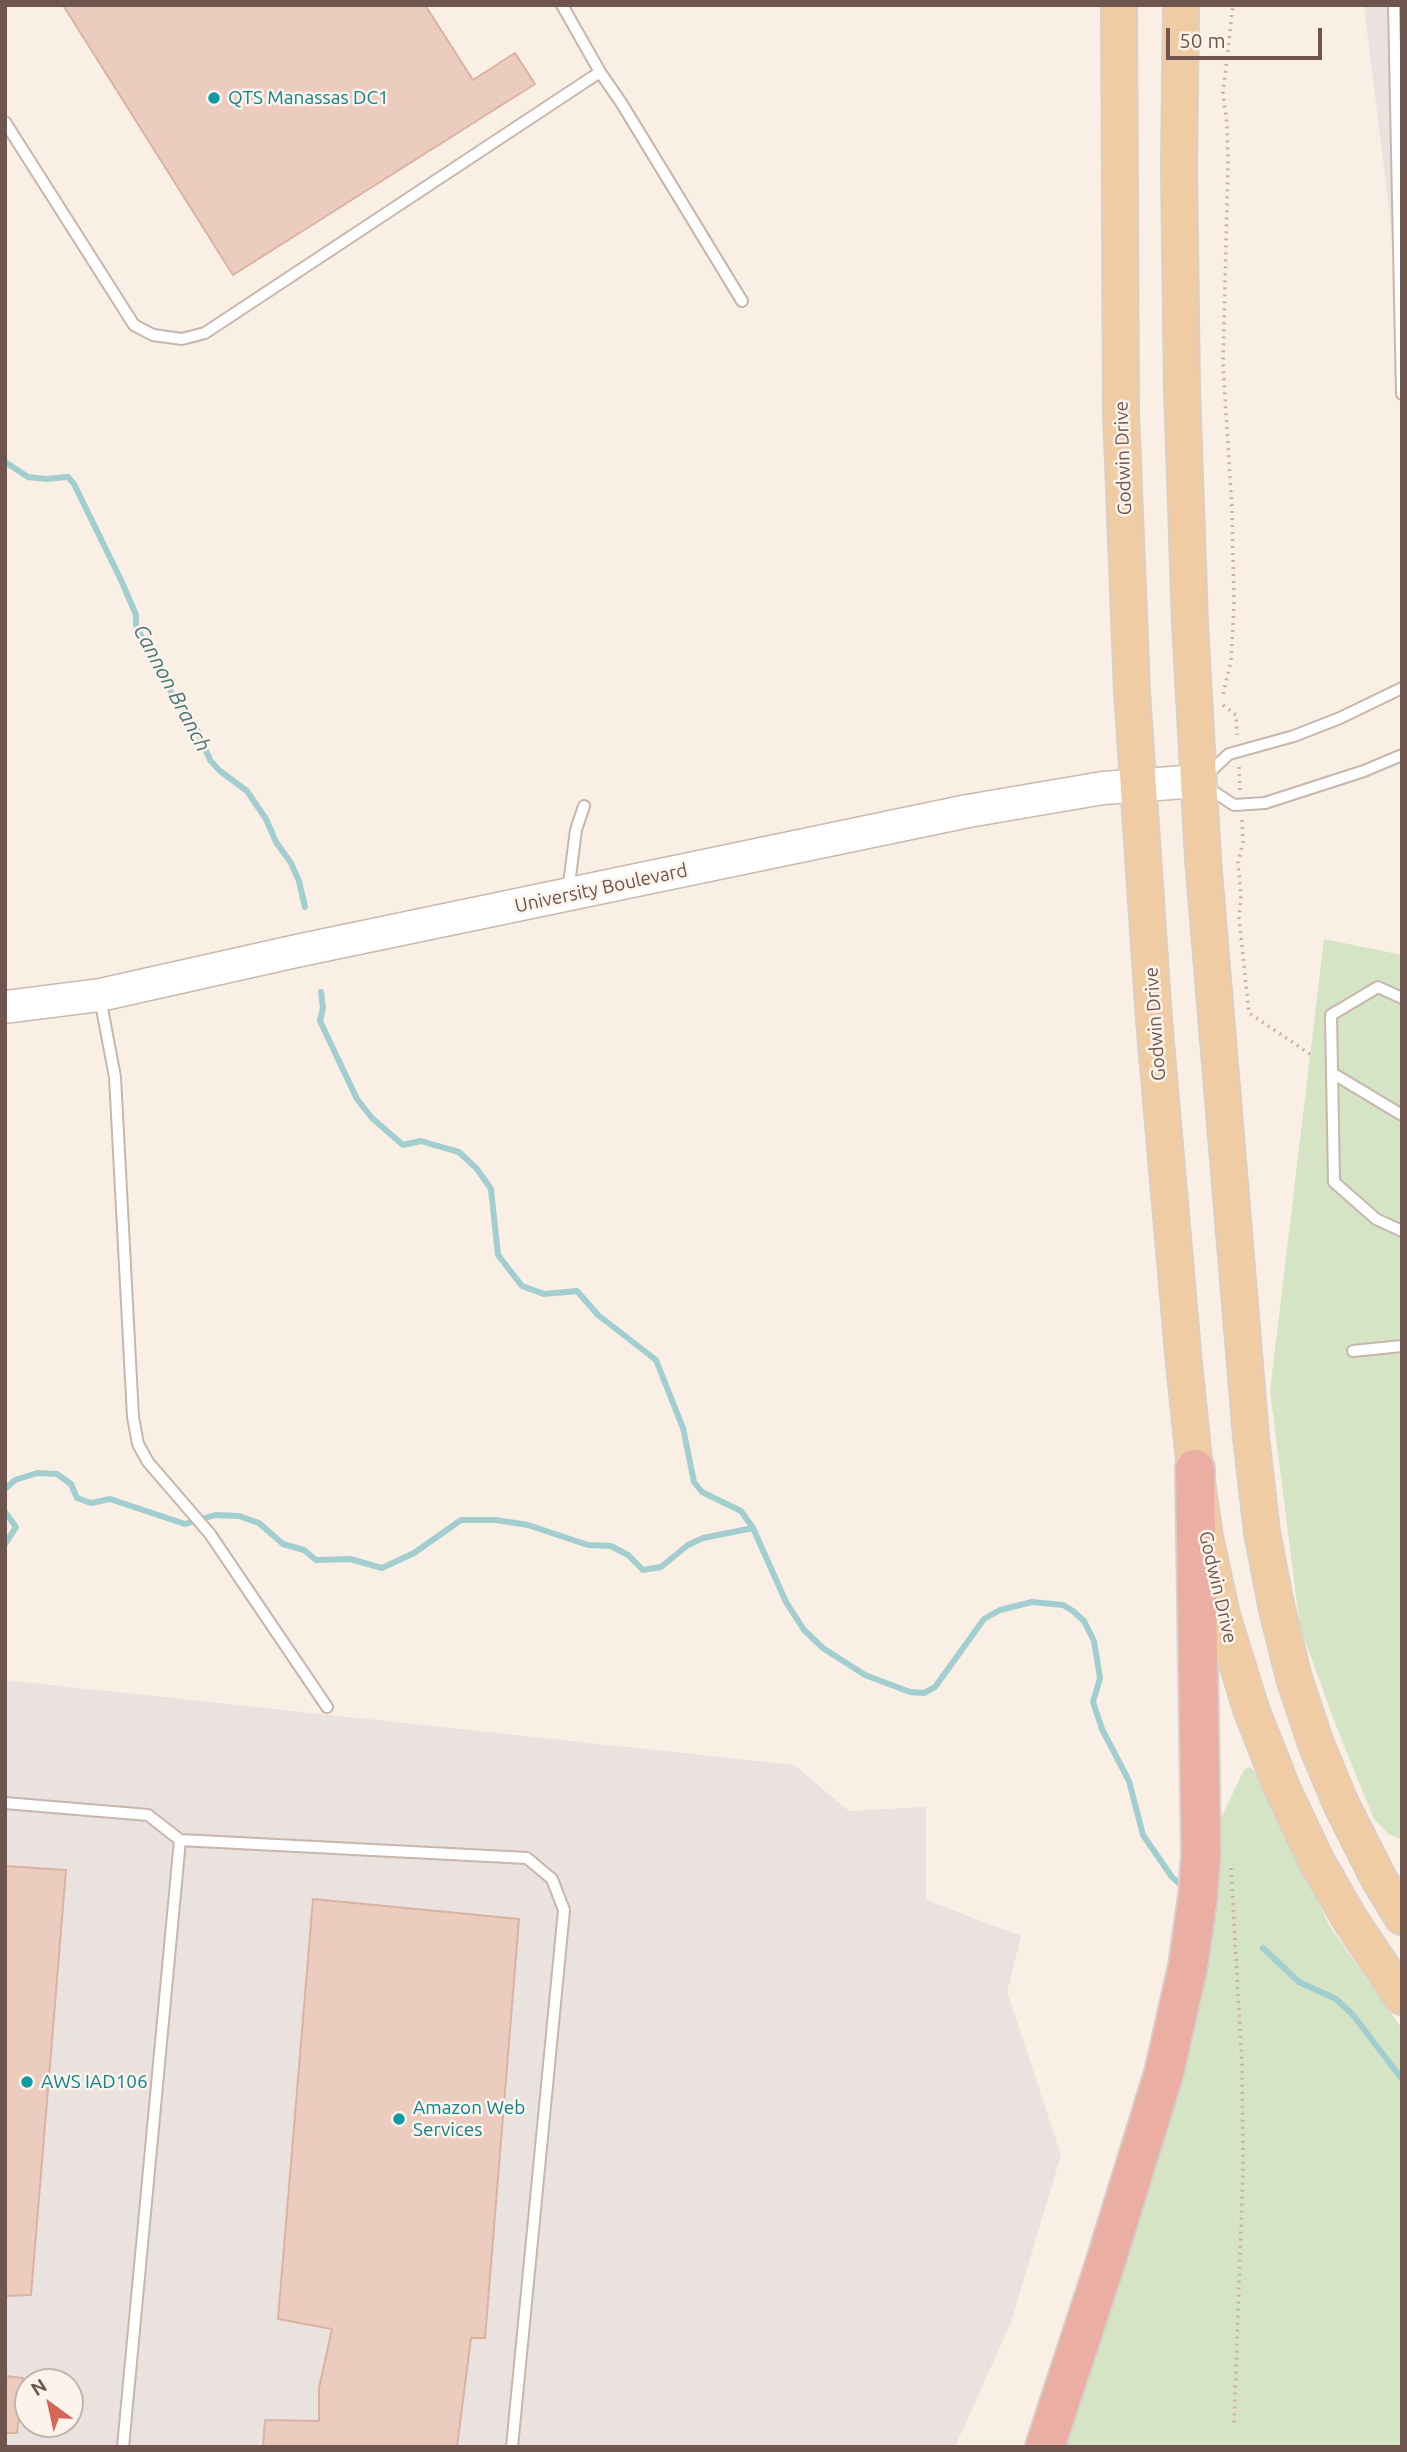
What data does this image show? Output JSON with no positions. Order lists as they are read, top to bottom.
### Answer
{
  "streets": {
    "main road": ["Godwin Drive", "University Boulevard"]
  },
  "crossings": [
    ["Godwin Drive", "University Boulevard"]
  ],
  "water": ["Cannon Branch"],
  "places": ["QTS Manassas DC1", "AWS IAD106", "Amazon Web Services"],
  "scale_bar": "50 m",
  "north": "top left"
}
